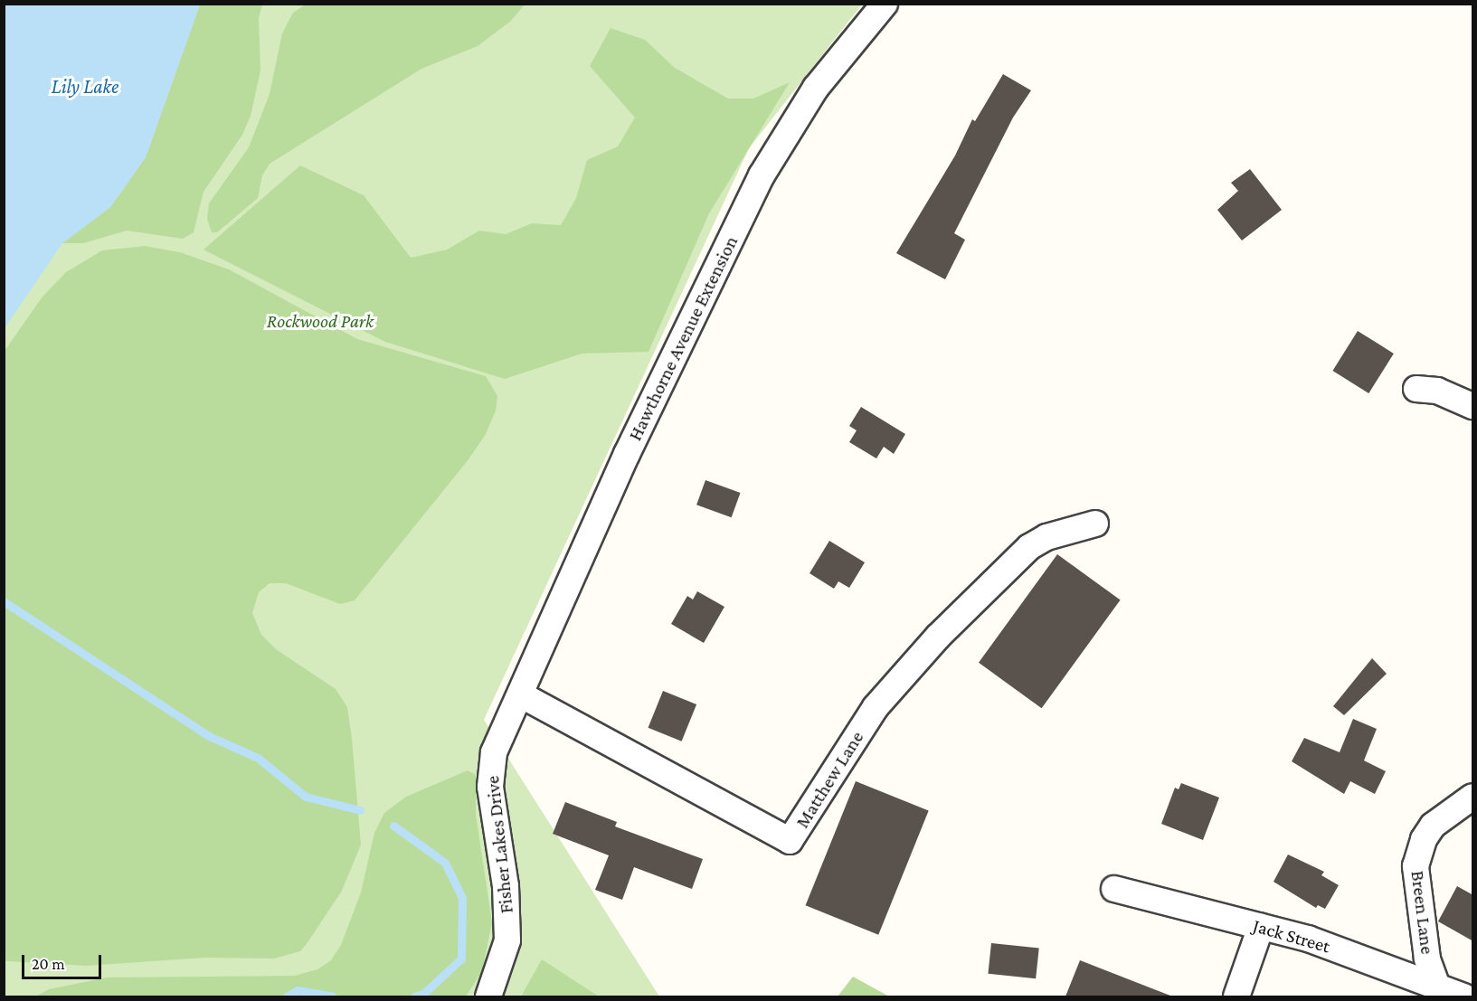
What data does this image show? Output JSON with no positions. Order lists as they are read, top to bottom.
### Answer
{
  "streets": {
    "street": [
      "Hawthorne Avenue Extension",
      "Matthew Lane",
      "Fisher Lakes Drive",
      "Breen Lane",
      "Jack Street"
    ]
  },
  "crossings": [
    ["Hawthorne Avenue Extension", "Matthew Lane"],
    ["Hawthorne Avenue Extension", "Fisher Lakes Drive"],
    ["Matthew Lane", "Fisher Lakes Drive"],
    ["Breen Lane", "Jack Street"]
  ],
  "water": ["Lily Lake"],
  "parks": ["Rockwood Park"],
  "scale_bar": "20 m"
}
